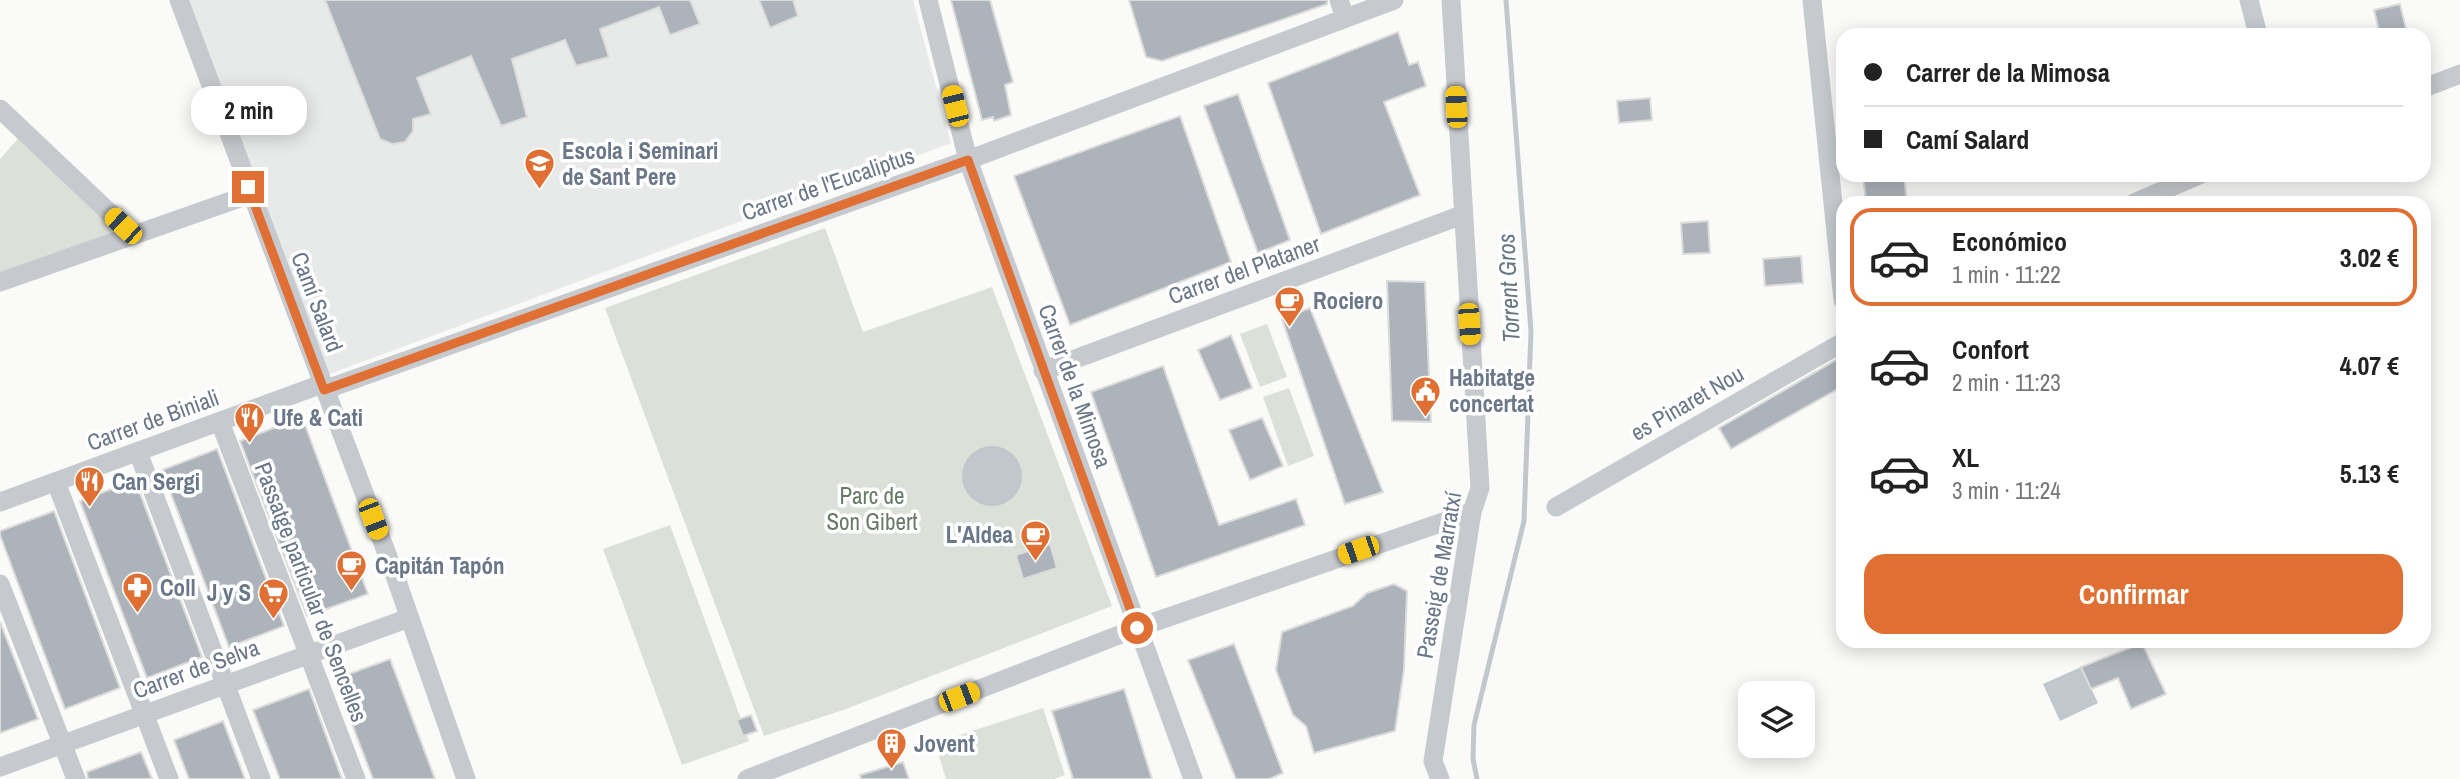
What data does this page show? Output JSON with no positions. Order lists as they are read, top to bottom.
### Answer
{
  "streets": {
    "street": [
      "Carrer de l'Eucaliptus",
      "Carrer del Plataner",
      "Camí Salard",
      "Carrer de la Mimosa",
      "es Pinaret Nou",
      "Carrer de Biniali",
      "Passeig de Marratxí",
      "Passatge particular de Sencelles",
      "Carrer de Selva"
    ]
  },
  "crossings": [
    ["Carrer de l'Eucaliptus", "Camí Salard"],
    ["Carrer de l'Eucaliptus", "Carrer de la Mimosa"],
    ["Carrer de l'Eucaliptus", "Carrer de Biniali"],
    ["Carrer del Plataner", "Carrer de la Mimosa"],
    ["Carrer del Plataner", "Passeig de Marratxí"],
    ["Camí Salard", "Carrer de Biniali"],
    ["Camí Salard", "Carrer de Selva"],
    ["Carrer de Biniali", "Passatge particular de Sencelles"],
    ["Passatge particular de Sencelles", "Carrer de Selva"]
  ],
  "water": ["Torrent Gros"],
  "parks": ["Parc de Son Gibert"],
  "places": {
    "school or university": ["Escola i Seminari de Sant Pere"],
    "cafe": ["Rociero", "L'Aldea", "Capitán Tapón"],
    "public building": ["Habitatge concertat"],
    "restaurant": ["Ufe & Cati", "Can Sergi"],
    "pharmacy": ["Coll"],
    "supermarket": ["J y S"],
    "building": ["Jovent"]
  },
  "page": {
    "banner": ["Carrer de la Mimosa", "Camí Salard"],
    "bubble": "2 min",
    "list": [
      {
        "name": "Económico",
        "note": "1 min · 11:22",
        "value": "3.02 €"
      },
      {
        "name": "Confort",
        "note": "2 min · 11:23",
        "value": "4.07 €"
      },
      {
        "name": "XL",
        "note": "3 min · 11:24",
        "value": "5.13 €"
      }
    ],
    "buttons": "Confirmar"
  }
}
